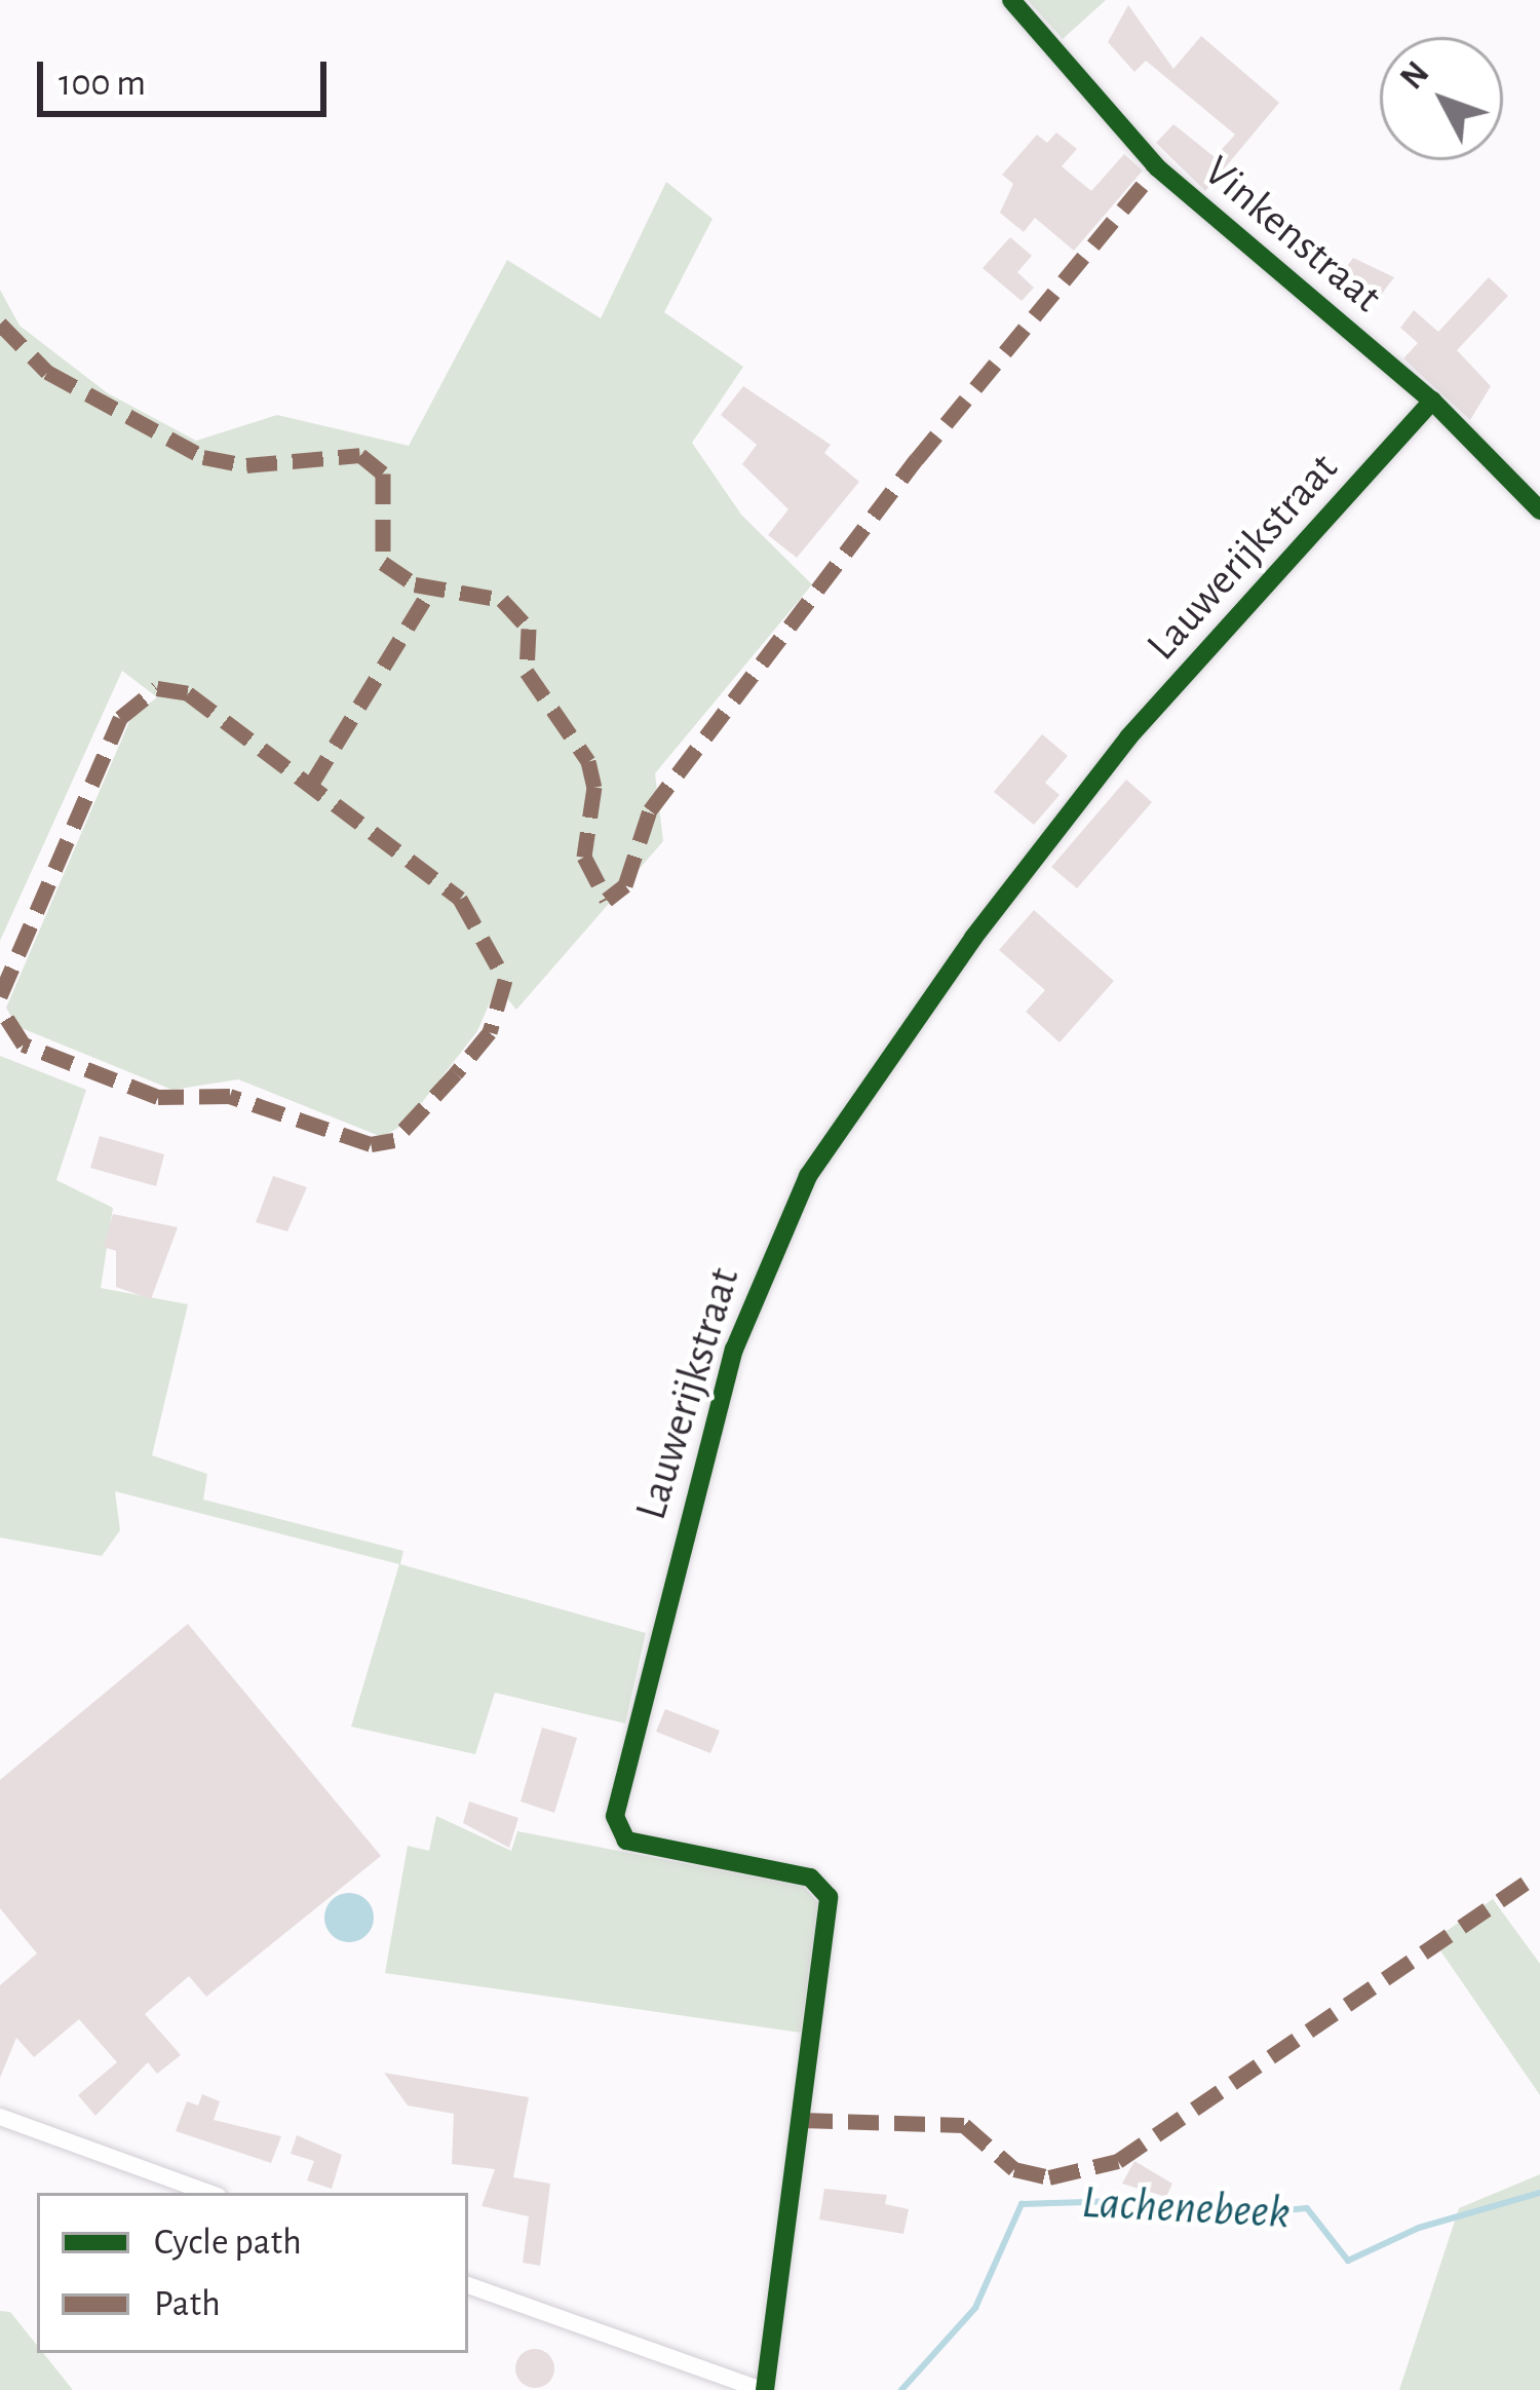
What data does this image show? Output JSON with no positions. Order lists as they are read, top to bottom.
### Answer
{
  "streets": {
    "street": ["Vinkenstraat", "Lauwerijkstraat"]
  },
  "crossings": [
    ["Vinkenstraat", "Lauwerijkstraat"]
  ],
  "water": ["Lachenebeek"],
  "legend": ["Cycle path", "Path"],
  "scale_bar": "100 m",
  "north": "top left"
}
